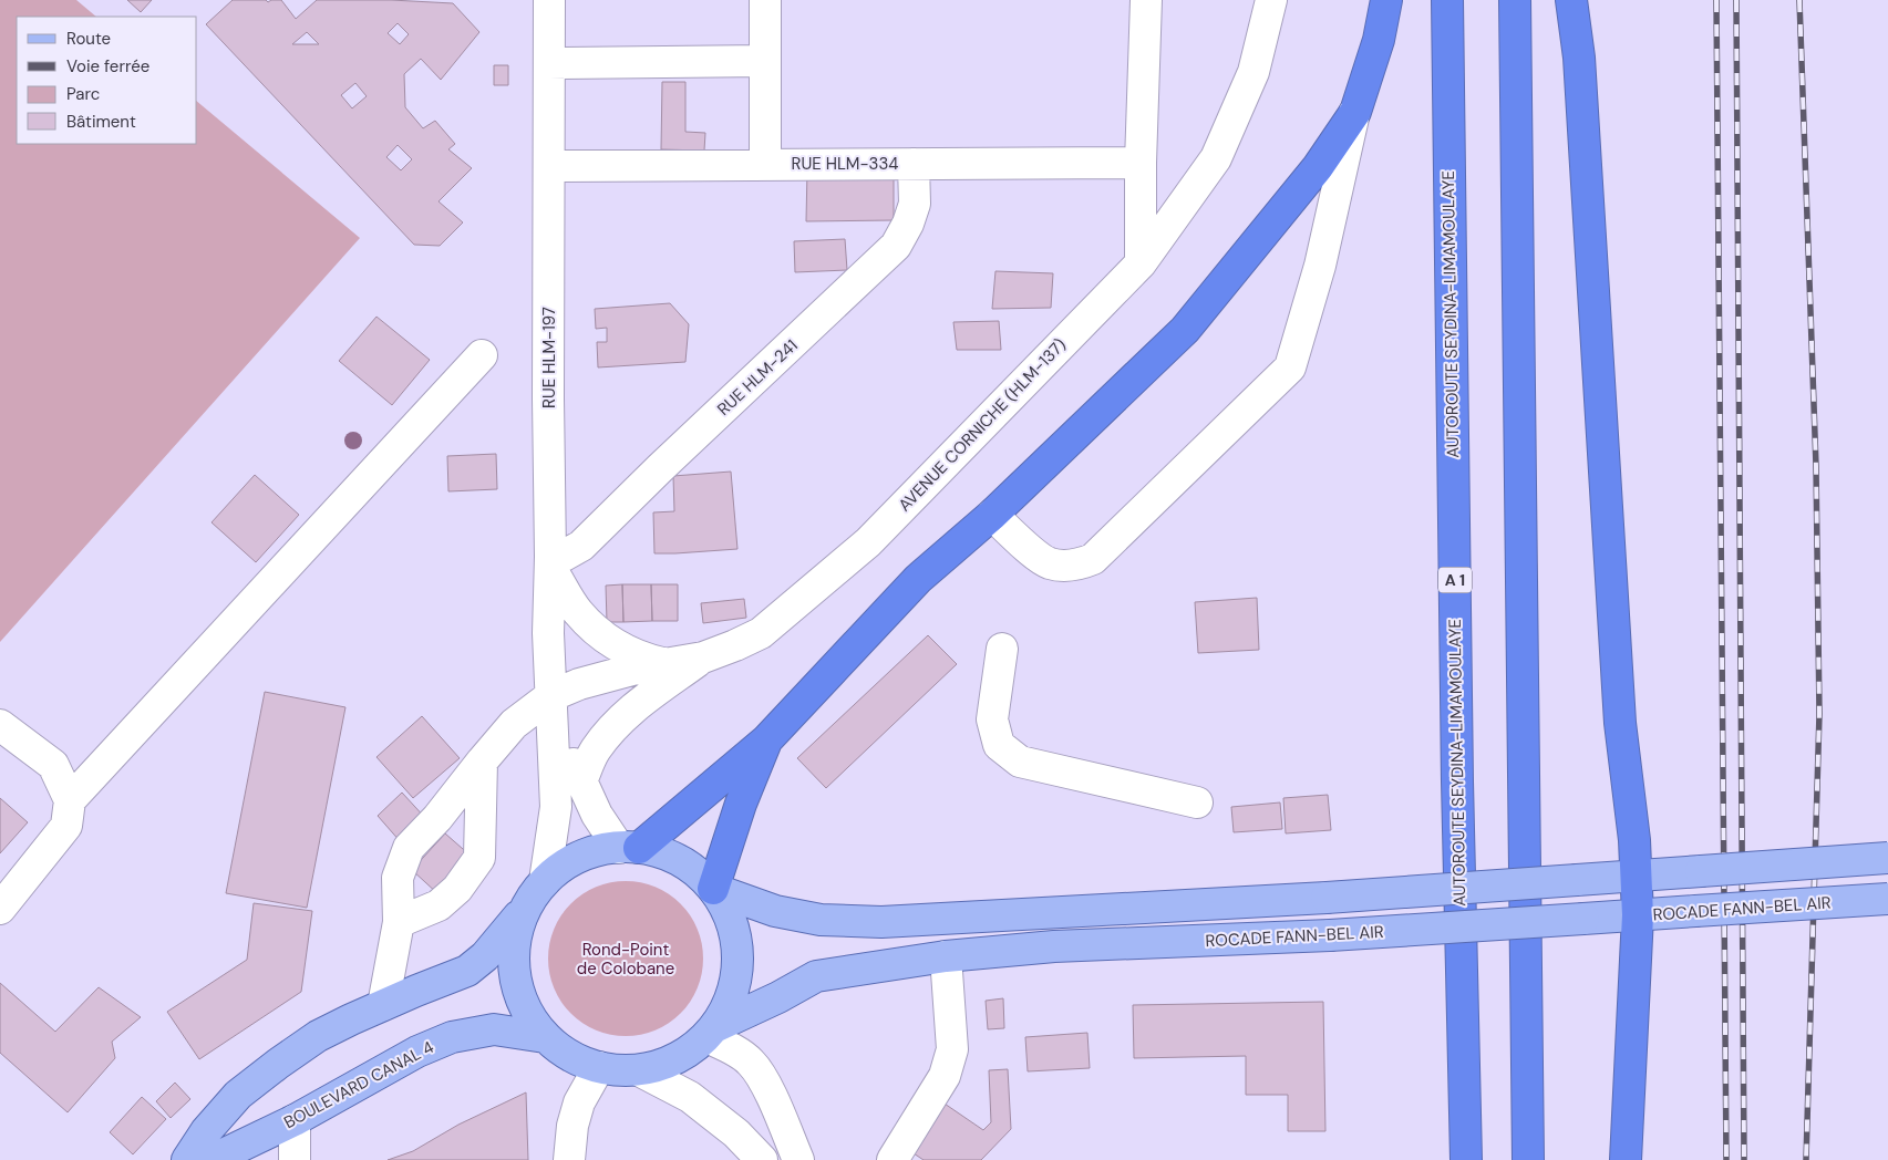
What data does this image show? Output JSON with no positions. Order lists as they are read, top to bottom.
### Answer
{
  "streets": {
    "highway": ["AUTOROUTE SEYDINA-LIMAMOULAYE", "A 1"],
    "main road": ["ROCADE FANN-BEL AIR", "BOULEVARD CANAL 4"],
    "street": [
      "RUE HLM-334",
      "RUE HLM-197",
      "RUE HLM-241",
      "AVENUE CORNICHE (HLM-137)"
    ]
  },
  "crossings": [
    ["RUE HLM-334", "RUE HLM-197"],
    ["RUE HLM-334", "RUE HLM-241"],
    ["RUE HLM-197", "RUE HLM-241"],
    ["RUE HLM-197", "AVENUE CORNICHE (HLM-137)"]
  ],
  "parks": ["Rond-Point de Colobane"],
  "legend": [
    "Route",
    "Voie ferrée",
    "Parc",
    "Bâtiment"
  ]
}
